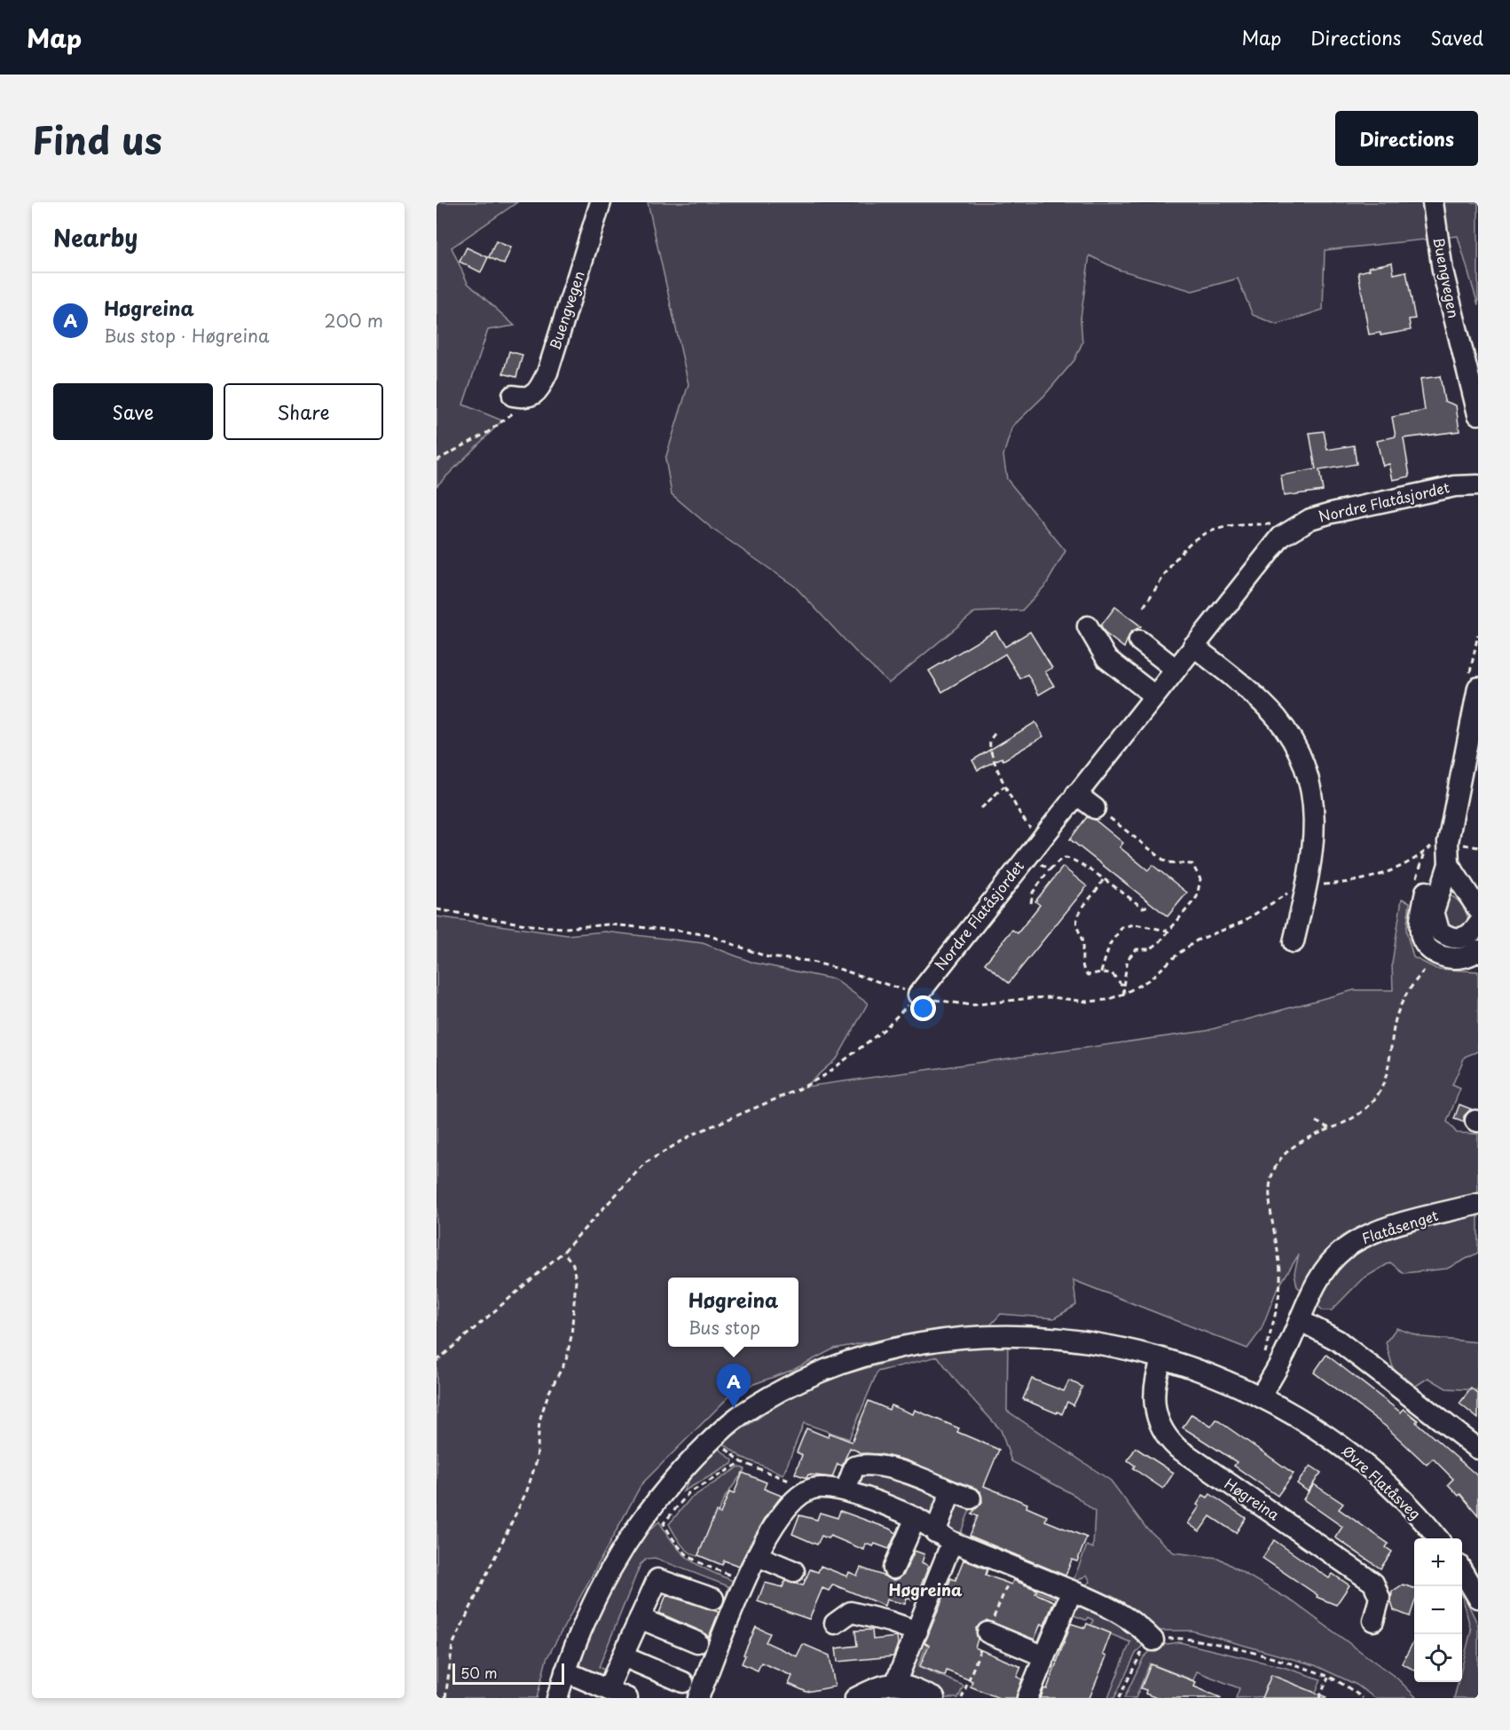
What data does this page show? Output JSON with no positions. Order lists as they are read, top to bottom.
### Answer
{
  "streets": {
    "street": [
      "Buengvegen",
      "Nordre Flatåsjordet",
      "Flatåsenget",
      "Øvre Flatåsveg",
      "Høgreina"
    ]
  },
  "crossings": [
    ["Flatåsenget", "Øvre Flatåsveg"]
  ],
  "districts": ["Høgreina"],
  "scale_bar": "50 m",
  "page": {
    "header": "Map",
    "nav": ["Map", "Directions", "Saved"],
    "title": "Find us",
    "buttons": [
      "Directions",
      ["Save", "Share"]
    ],
    "heading": "Nearby",
    "list": [
      {
        "mark": "A",
        "name": "Høgreina",
        "note": "Bus stop · Høgreina",
        "value": "200 m"
      }
    ],
    "popup": ["Høgreina", "Bus stop"],
    "pins": "A",
    "map_buttons": ["+", "−"],
    "scale": "50 m"
  }
}
